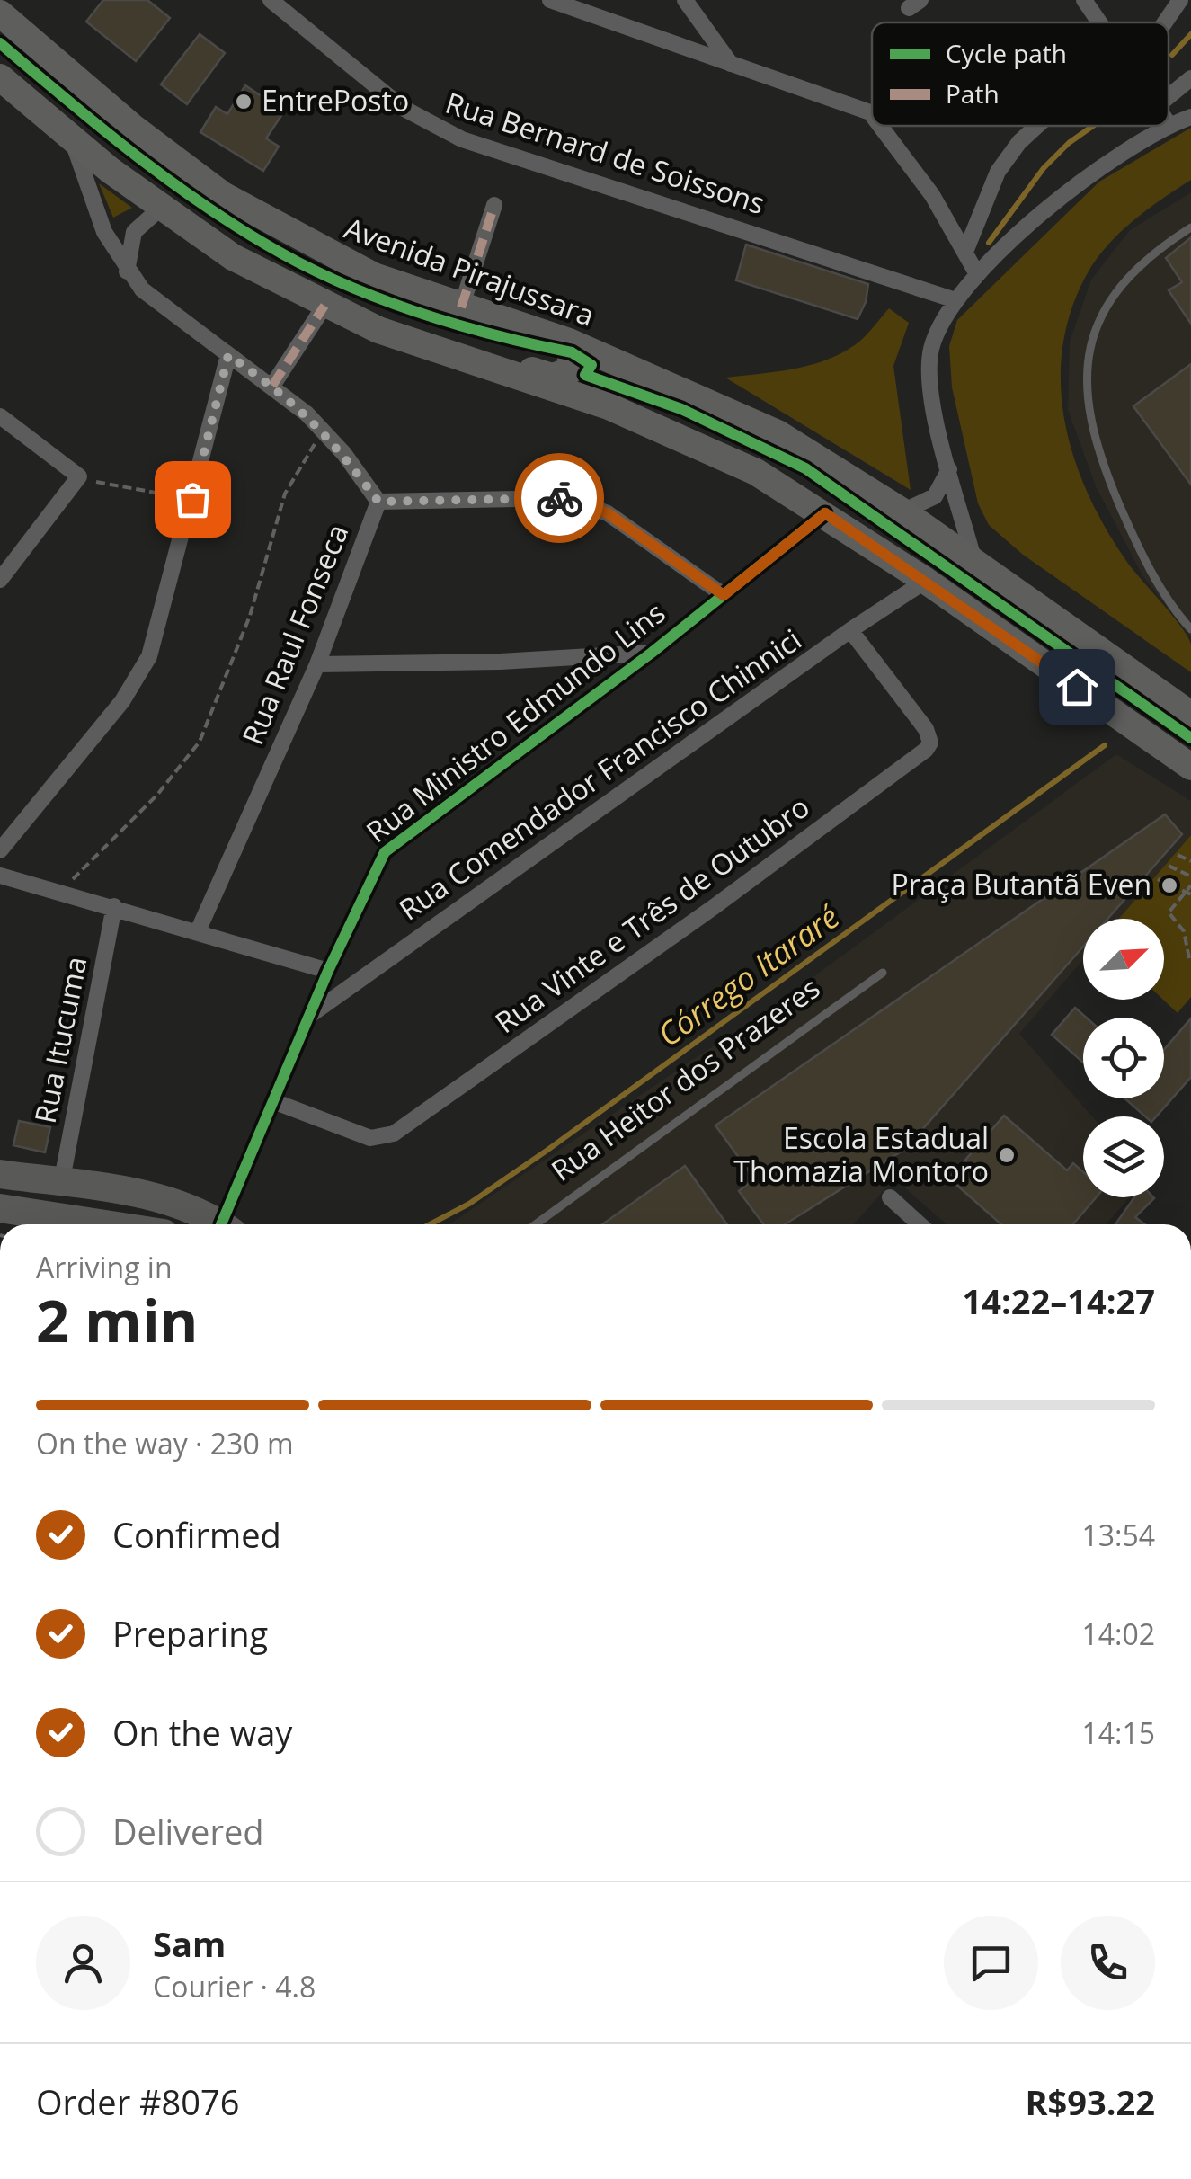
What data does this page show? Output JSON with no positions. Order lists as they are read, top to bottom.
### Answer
{
  "streets": {
    "main road": ["Avenida Pirajussara"],
    "street": [
      "Rua Bernard de Soissons",
      "Rua Raul Fonseca",
      "Rua Ministro Edmundo Lins",
      "Rua Comendador Francisco Chinnici",
      "Rua Vinte e Três de Outubro",
      "Rua Itucuma"
    ],
    "lane": ["Rua Heitor dos Prazeres"]
  },
  "crossings": [
    ["Rua Raul Fonseca", "Rua Ministro Edmundo Lins"],
    ["Rua Ministro Edmundo Lins", "Rua Comendador Francisco Chinnici"],
    ["Rua Ministro Edmundo Lins", "Rua Vinte e Três de Outubro"],
    ["Rua Comendador Francisco Chinnici", "Rua Vinte e Três de Outubro"]
  ],
  "water": ["Córrego Itararé"],
  "places": ["EntrePosto", "Praça Butantã Even", "Escola Estadual Thomazia Montoro"],
  "legend": ["Cycle path", "Path"],
  "north": "top right",
  "page": {
    "heading": ["2 min", "Arriving in", "14:22–14:27"],
    "panel": [
      "Sam",
      "Courier · 4.8",
      "Order #8076",
      "R$93.22"
    ],
    "bar": "On the way · 230 m",
    "list": [
      ["Confirmed", "13:54"],
      ["Preparing", "14:02"],
      ["On the way", "14:15"],
      "Delivered"
    ]
  }
}
